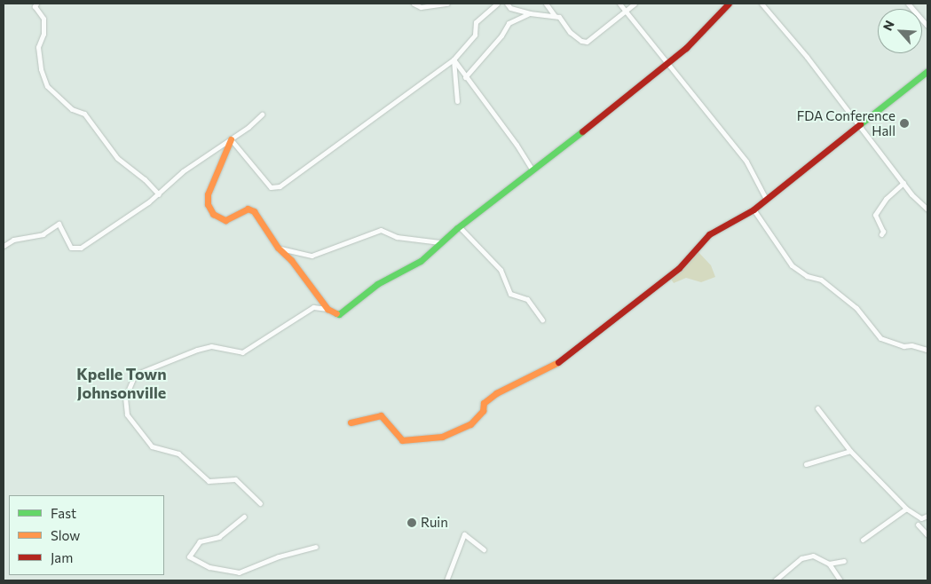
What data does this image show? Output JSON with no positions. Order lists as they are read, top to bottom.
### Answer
{
  "districts": ["Kpelle Town Johnsonville"],
  "places": ["FDA Conference Hall", "Ruin"],
  "legend": ["Fast", "Slow", "Jam"],
  "north": "top left"
}
